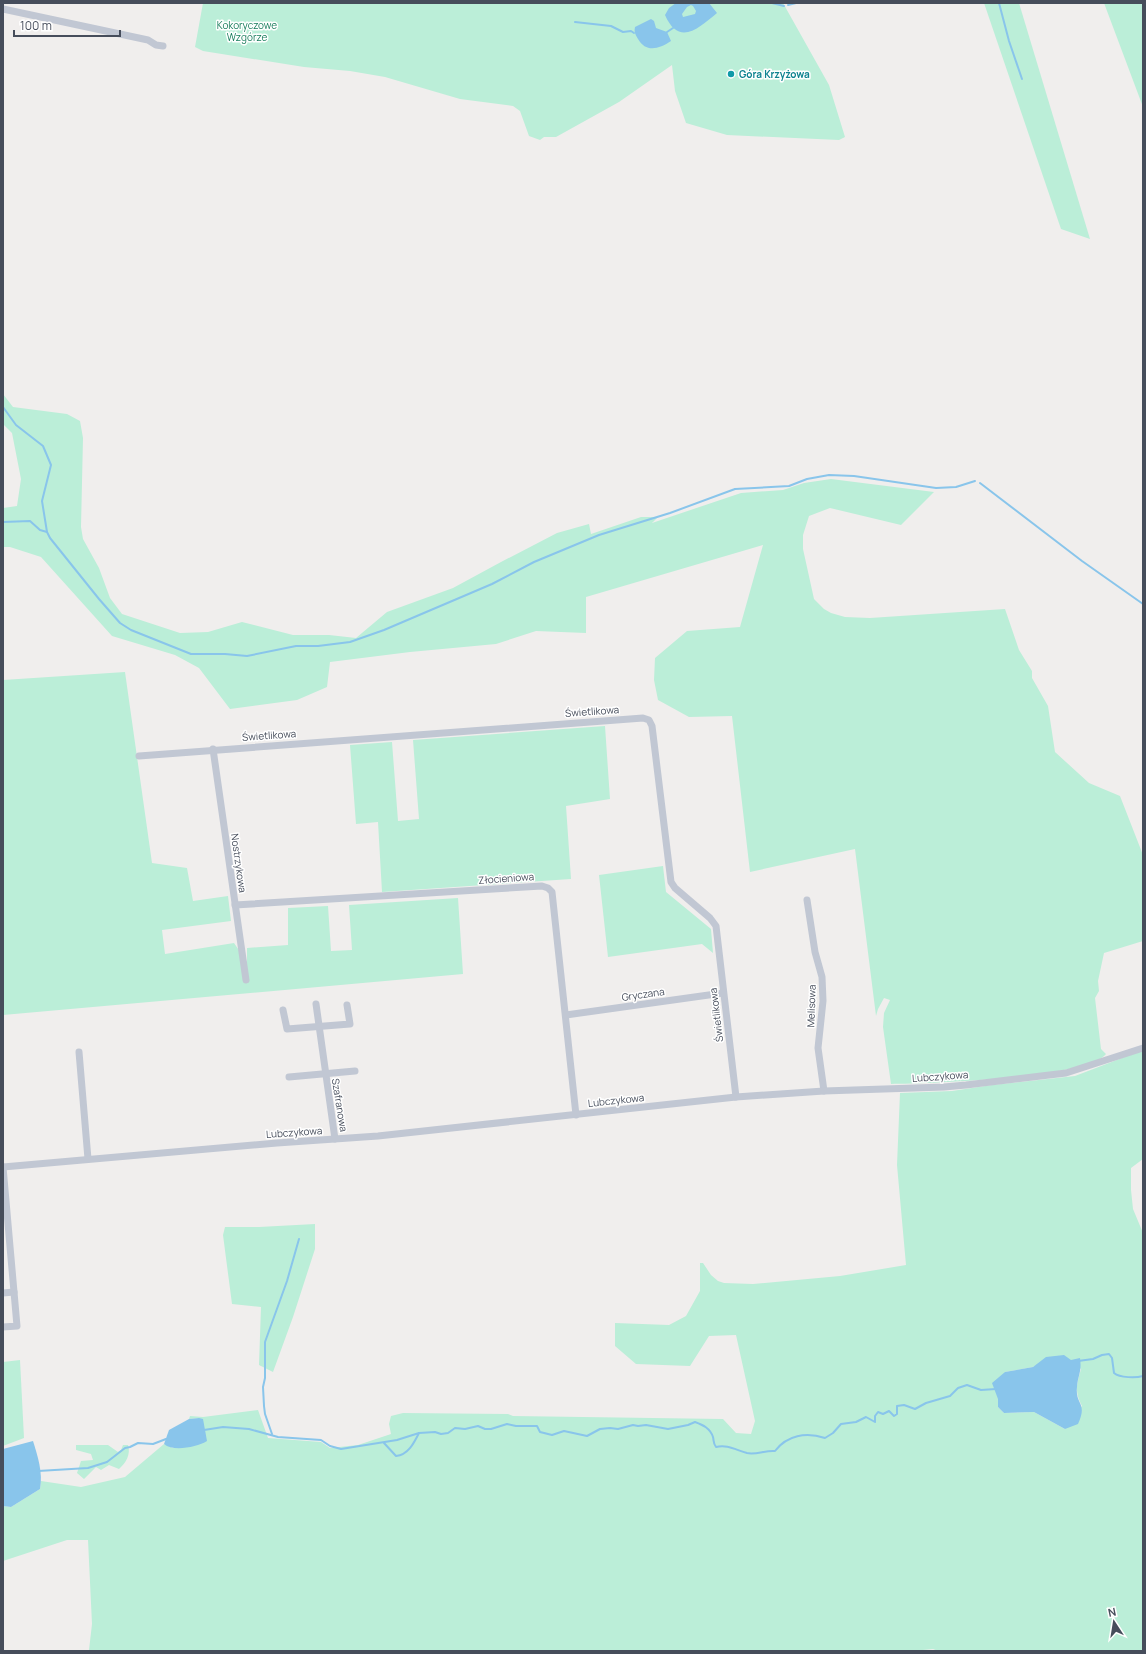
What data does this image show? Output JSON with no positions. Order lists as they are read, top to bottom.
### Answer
{
  "streets": {
    "street": [
      "Świetlikowa",
      "Nostrzykowa",
      "Złocieniowa",
      "Gryczana",
      "Melisowa",
      "Lubczykowa",
      "Szafranowa"
    ]
  },
  "crossings": [
    ["Świetlikowa", "Nostrzykowa"],
    ["Świetlikowa", "Gryczana"],
    ["Świetlikowa", "Lubczykowa"],
    ["Nostrzykowa", "Złocieniowa"],
    ["Złocieniowa", "Gryczana"],
    ["Złocieniowa", "Lubczykowa"],
    ["Melisowa", "Lubczykowa"],
    ["Lubczykowa", "Szafranowa"]
  ],
  "parks": ["Kokoryczowe Wzgórze"],
  "places": ["Góra Krzyżowa"],
  "scale_bar": "100 m",
  "north": "top"
}
